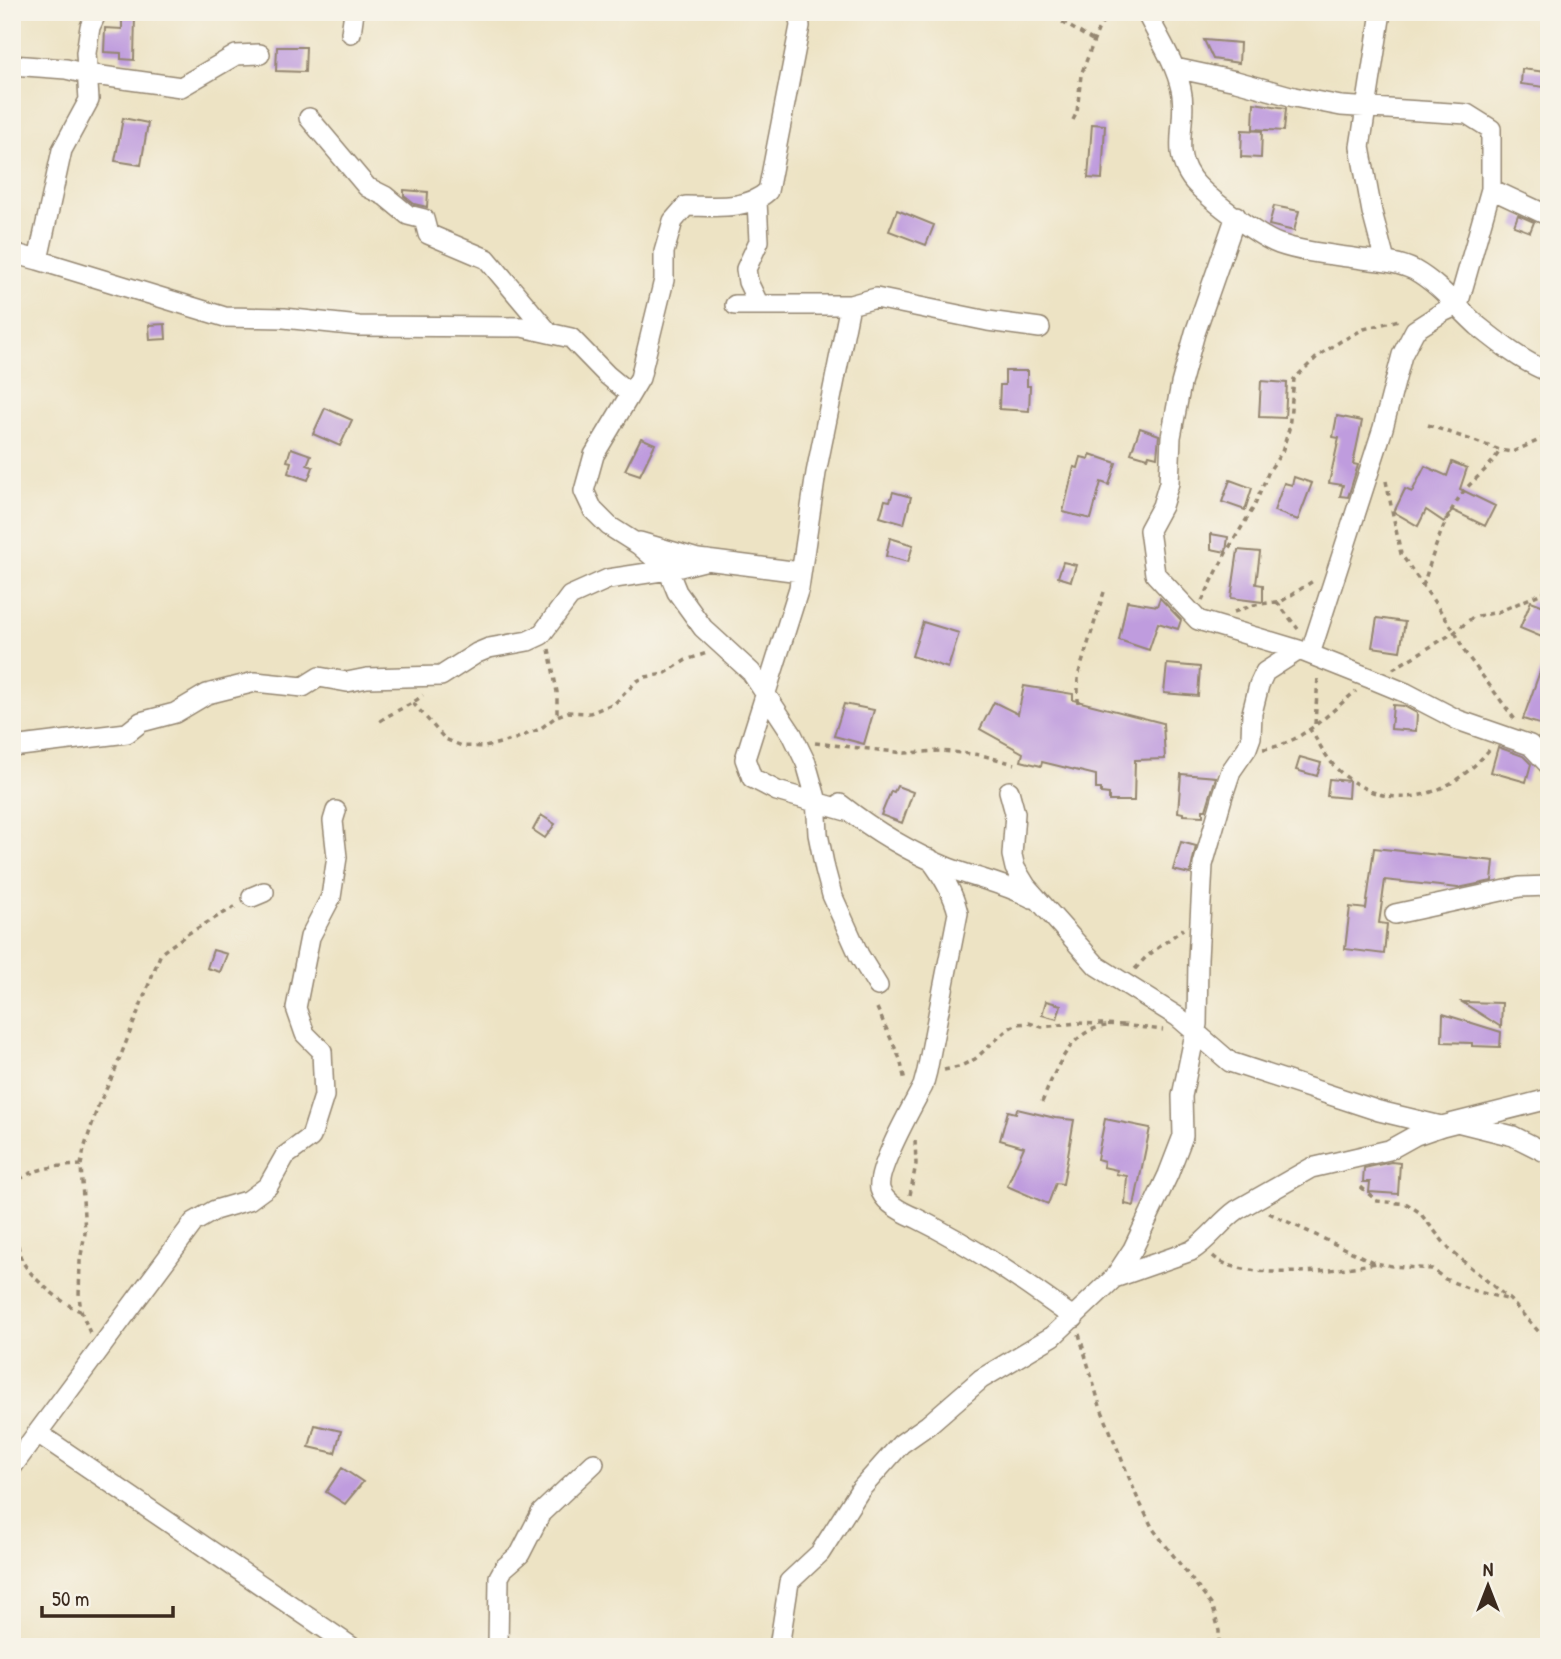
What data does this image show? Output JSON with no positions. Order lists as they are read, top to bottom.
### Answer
{
  "scale_bar": "50 m",
  "north": "top"
}
